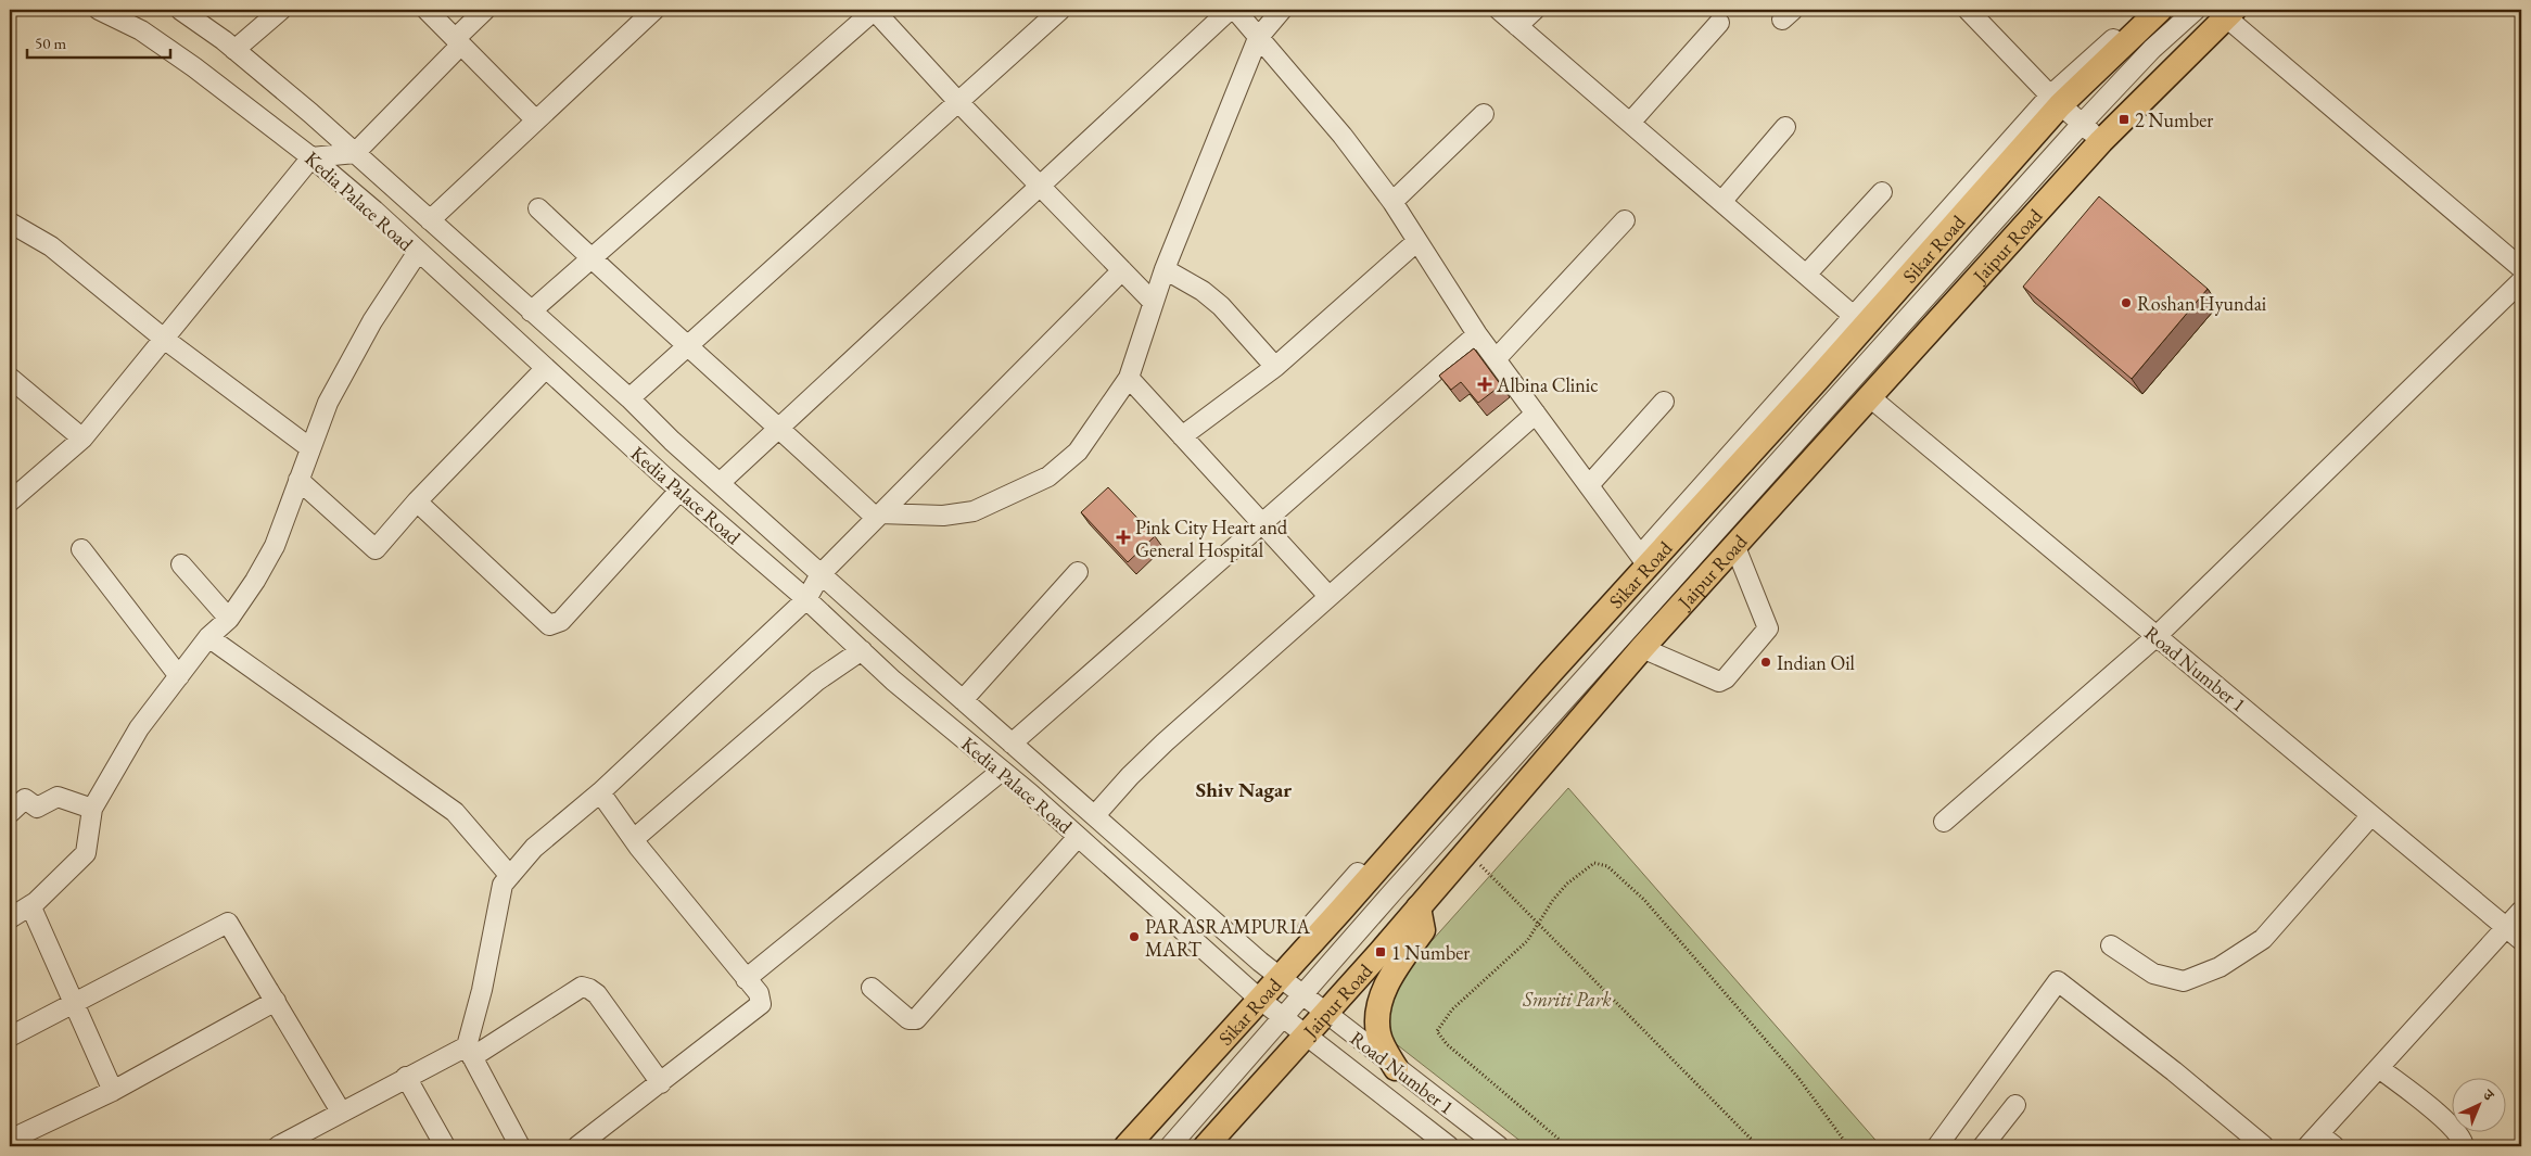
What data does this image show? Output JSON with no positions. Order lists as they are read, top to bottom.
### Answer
{
  "streets": {
    "main road": ["Jaipur Road", "Sikar Road"],
    "street": ["Kedia Palace Road", "Road Number 1"]
  },
  "crossings": [
    ["Kedia Palace Road", "Sikar Road"],
    ["Kedia Palace Road", "Road Number 1"],
    ["Jaipur Road", "Road Number 1"],
    ["Sikar Road", "Road Number 1"]
  ],
  "districts": ["Shiv Nagar"],
  "parks": ["Smriti Park"],
  "places": {
    "transit": ["2 Number", "1 Number"],
    "other": ["Roshan Hyundai", "Indian Oil", "PARASRAMPURIA MART"],
    "health": ["Albina Clinic", "Pink City Heart and General Hospital"]
  },
  "scale_bar": "50 m",
  "north": "top right"
}
